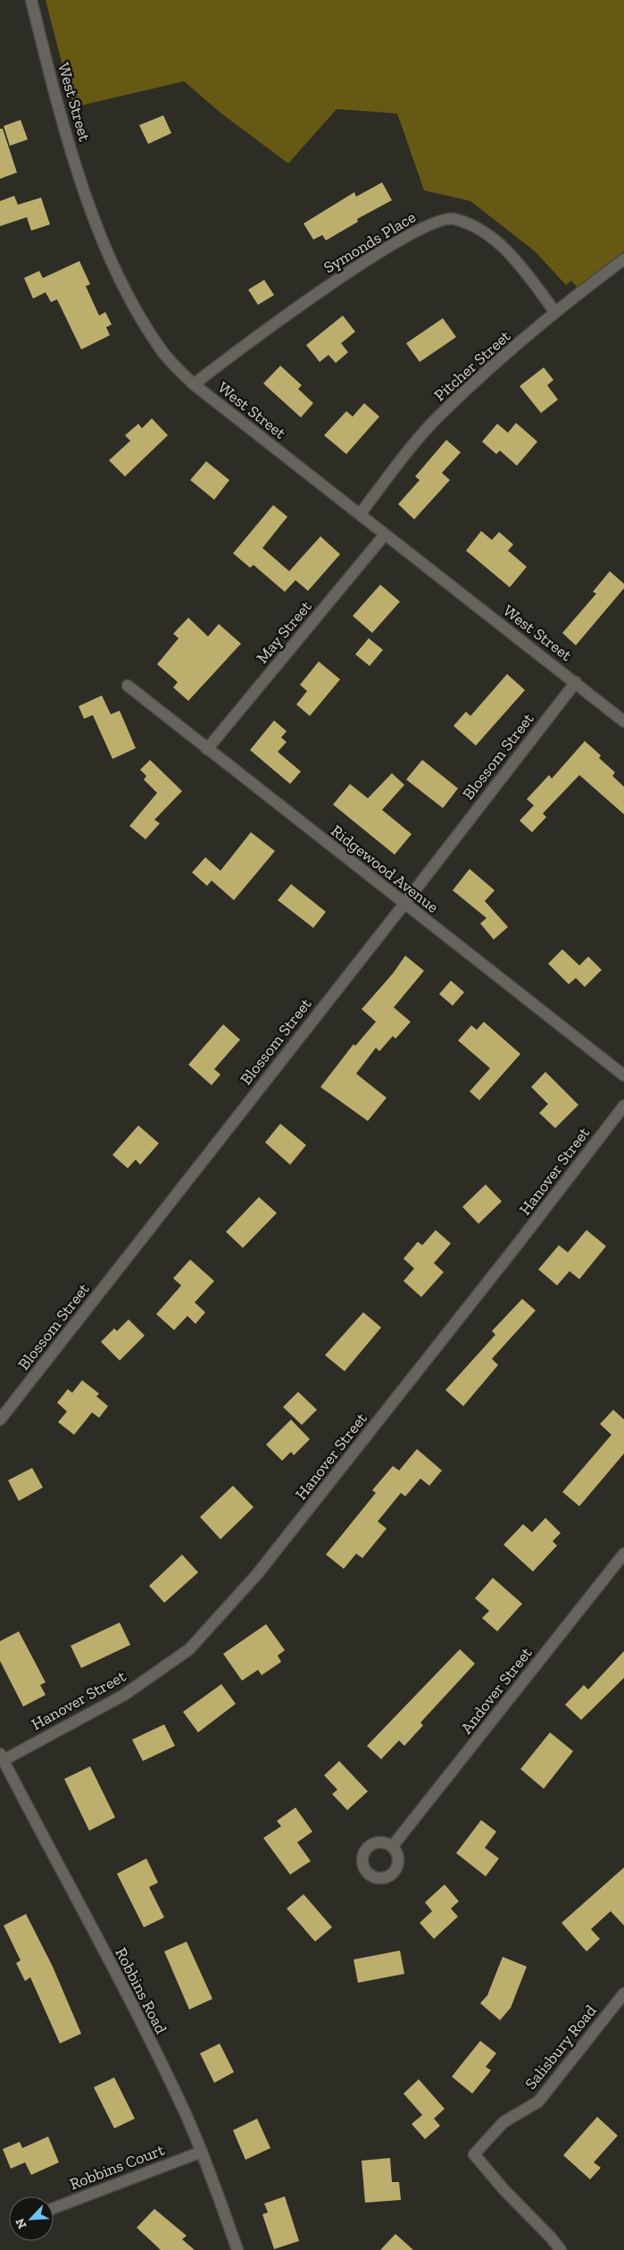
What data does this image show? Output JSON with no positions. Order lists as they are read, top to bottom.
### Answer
{
  "streets": {
    "street": [
      "West Street",
      "Symonds Place",
      "Pitcher Street",
      "May Street",
      "Blossom Street",
      "Ridgewood Avenue",
      "Hanover Street",
      "Andover Street",
      "Robbins Road",
      "Salisbury Road",
      "Robbins Court"
    ]
  },
  "crossings": [
    ["West Street", "Symonds Place"],
    ["West Street", "Pitcher Street"],
    ["West Street", "May Street"],
    ["West Street", "Blossom Street"],
    ["Symonds Place", "Pitcher Street"],
    ["May Street", "Ridgewood Avenue"],
    ["Blossom Street", "Ridgewood Avenue"],
    ["Hanover Street", "Robbins Road"],
    ["Robbins Road", "Robbins Court"]
  ],
  "north": "bottom left"
}
